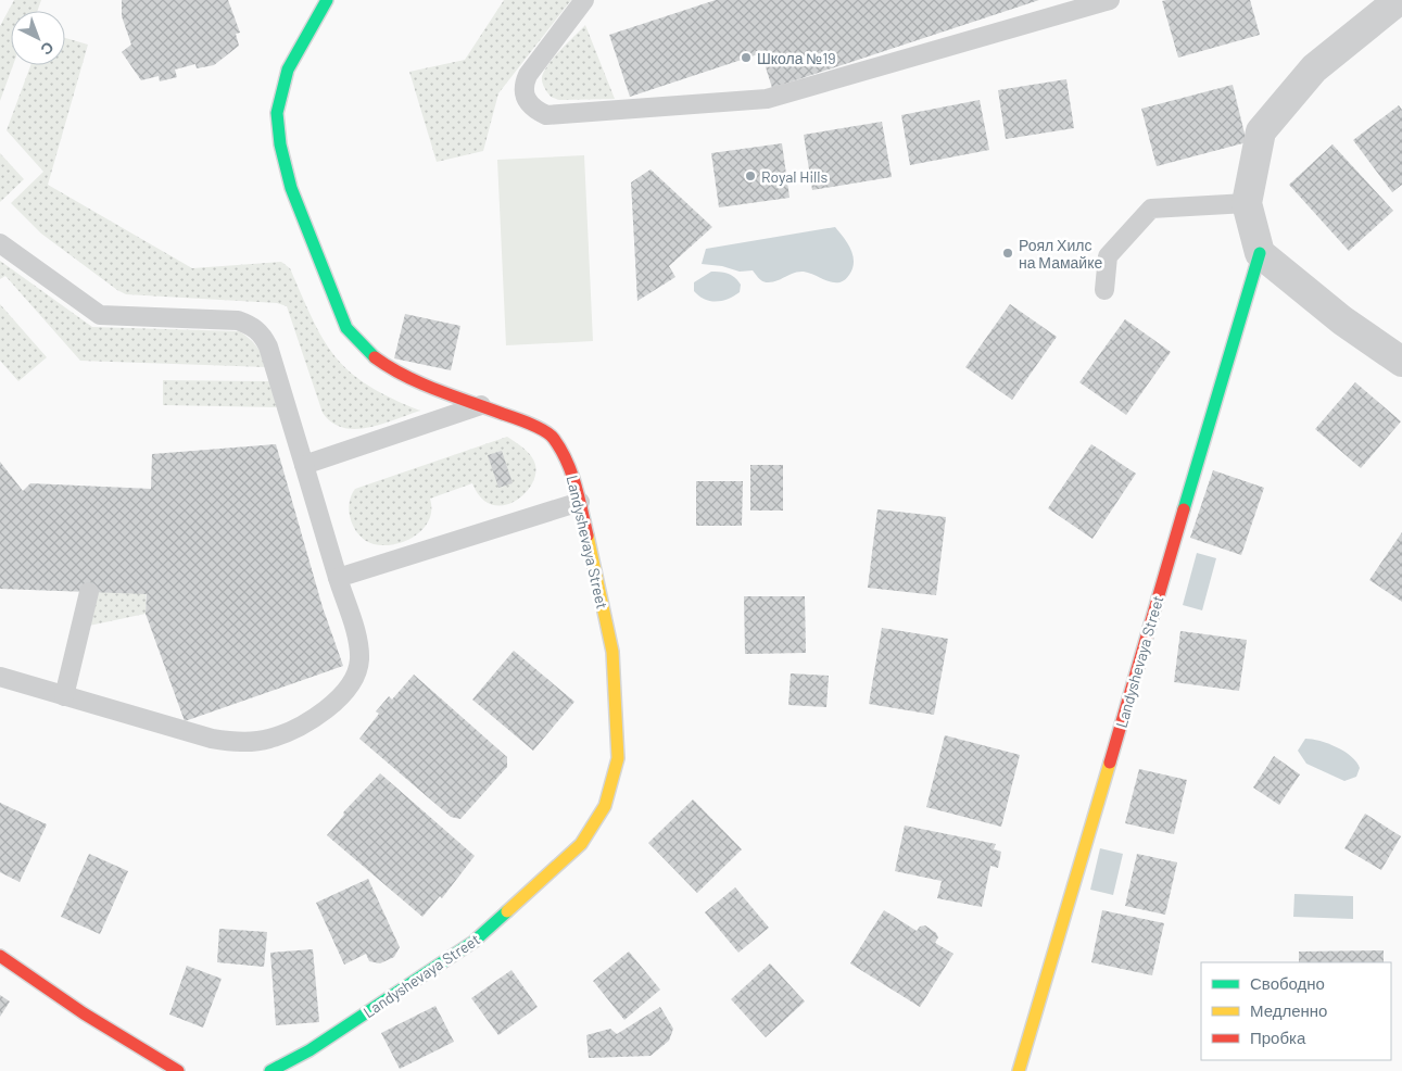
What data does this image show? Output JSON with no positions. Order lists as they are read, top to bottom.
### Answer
{
  "streets": {
    "street": ["Landyshevaya Street"]
  },
  "places": ["Школа №19", "Royal Hills", "Роял Хилс на Мамайке"],
  "legend": ["Свободно", "Медленно", "Пробка"],
  "north": "bottom right"
}
